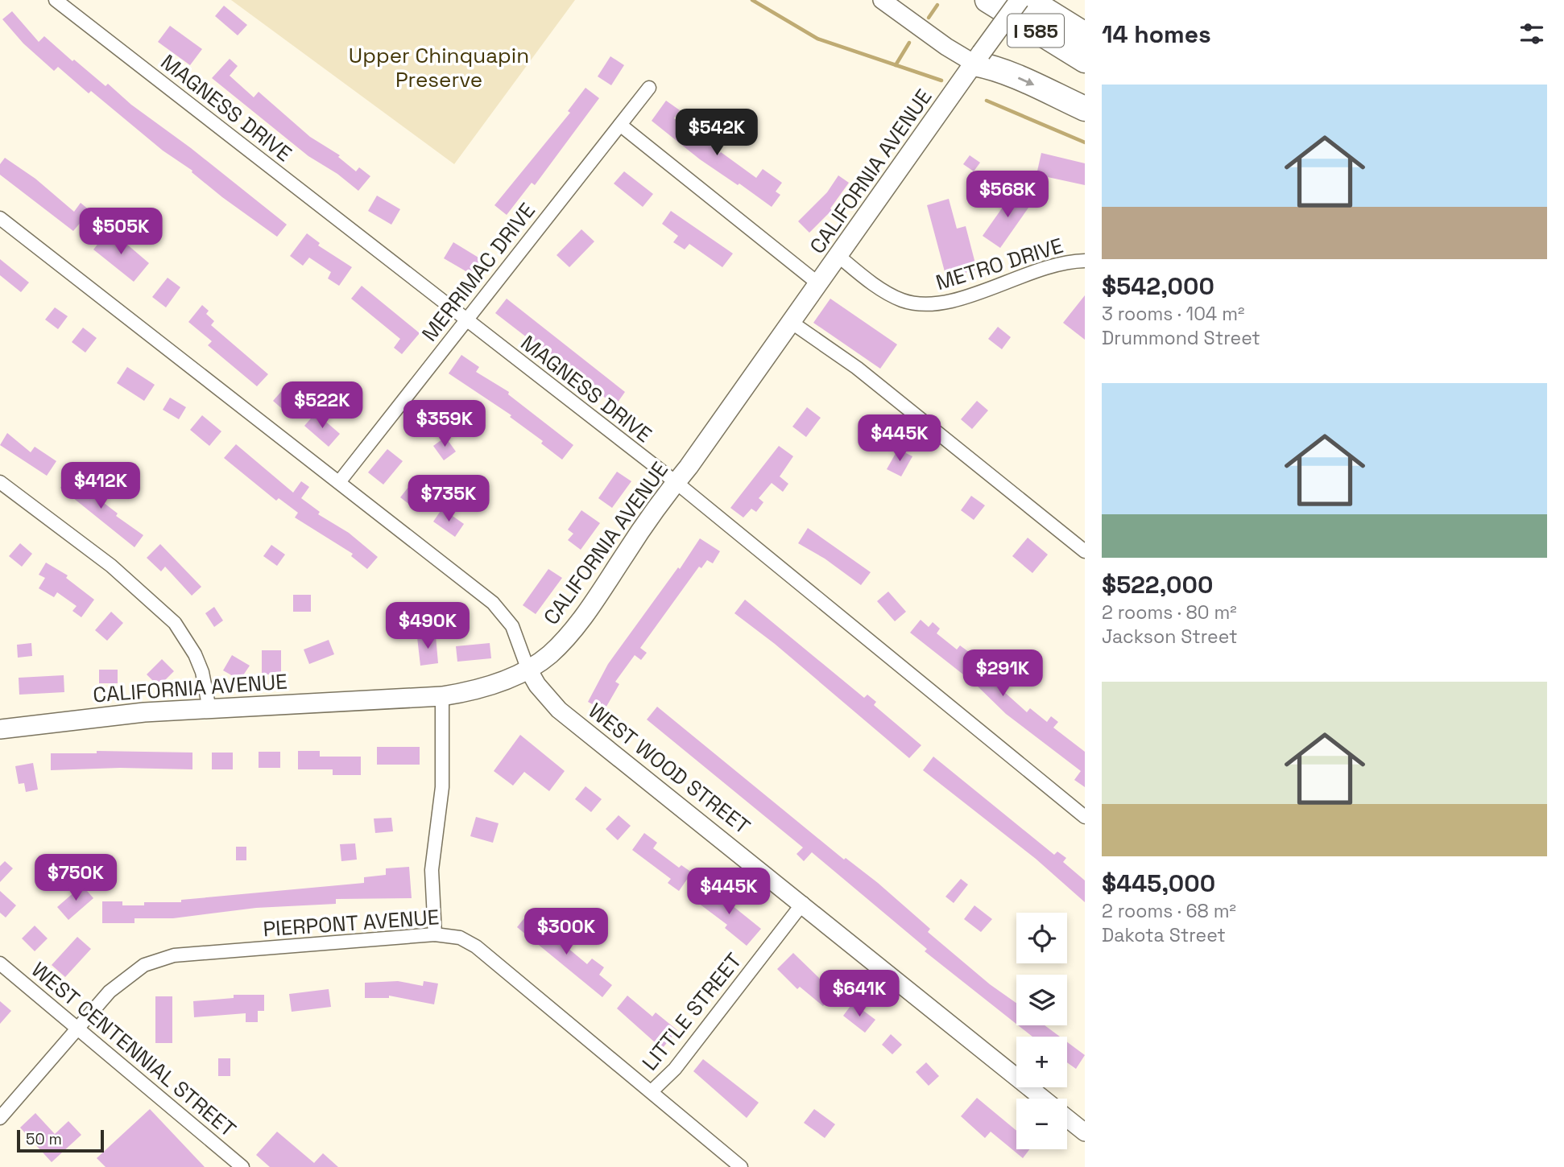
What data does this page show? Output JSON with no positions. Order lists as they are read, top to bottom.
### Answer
{
  "streets": {
    "highway": ["I 585"],
    "main road": ["CALIFORNIA AVENUE"],
    "street": [
      "MAGNESS DRIVE",
      "METRO DRIVE",
      "MERRIMAC DRIVE",
      "WEST WOOD STREET",
      "PIERPONT AVENUE",
      "LITTLE STREET",
      "WEST CENTENNIAL STREET"
    ]
  },
  "crossings": [
    ["MAGNESS DRIVE", "CALIFORNIA AVENUE"],
    ["MAGNESS DRIVE", "MERRIMAC DRIVE"],
    ["CALIFORNIA AVENUE", "METRO DRIVE"],
    ["CALIFORNIA AVENUE", "WEST WOOD STREET"],
    ["WEST WOOD STREET", "LITTLE STREET"],
    ["PIERPONT AVENUE", "LITTLE STREET"],
    ["PIERPONT AVENUE", "WEST CENTENNIAL STREET"]
  ],
  "parks": ["Upper Chinquapin Preserve"],
  "scale_bar": "50 m",
  "page": {
    "heading": "14 homes",
    "list": [
      {
        "name": "$542,000",
        "note": "3 rooms · 104 m² · Drummond Street"
      },
      {
        "name": "$522,000",
        "note": "2 rooms · 80 m² · Jackson Street"
      },
      {
        "name": "$445,000",
        "note": "2 rooms · 68 m² · Dakota Street"
      }
    ],
    "price": [
      "$542K",
      "$568K",
      "$505K",
      "$522K",
      "$359K",
      "$445K",
      "$412K",
      "$735K",
      "$490K",
      "$291K",
      "$750K",
      "$445K",
      "$300K",
      "$641K"
    ],
    "map_buttons": ["+", "−"],
    "scale": "50 m"
  }
}
